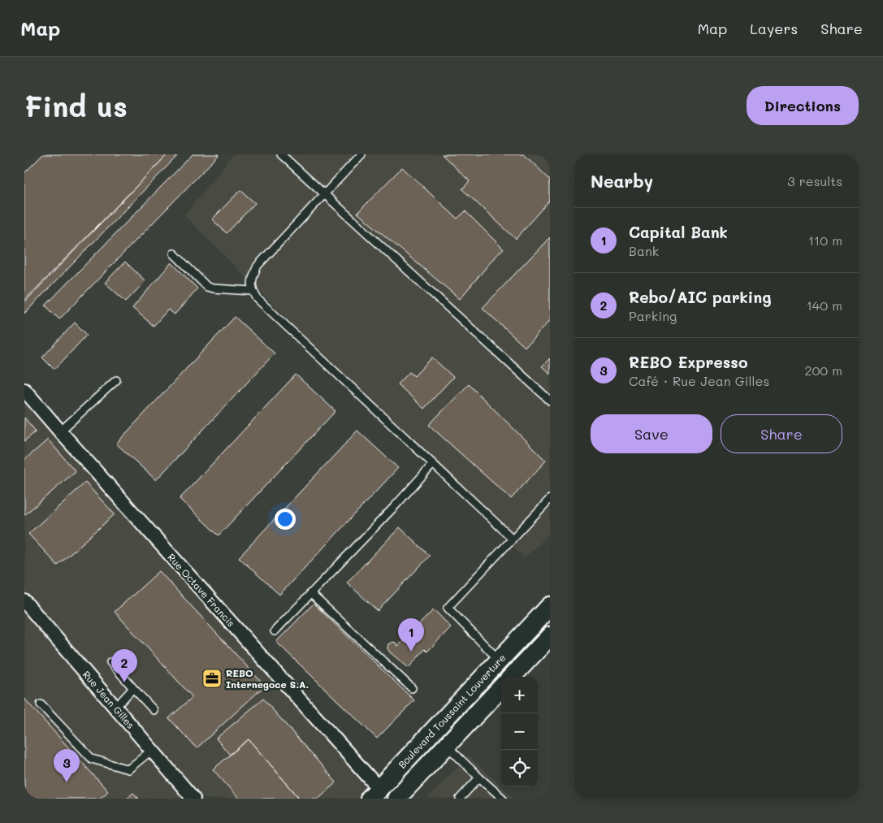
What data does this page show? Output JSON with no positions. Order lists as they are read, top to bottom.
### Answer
{
  "streets": {
    "main road": ["Boulevard Toussaint Louverture"],
    "street": ["Rue Octave Francis", "Rue Jean Gilles"]
  },
  "crossings": [
    ["Rue Octave Francis", "Boulevard Toussaint Louverture"]
  ],
  "places": {
    "office": ["REBO Internegoce S.A."]
  },
  "page": {
    "header": "Map",
    "nav": ["Map", "Layers", "Share"],
    "buttons": [
      "Directions",
      ["Save", "Share"]
    ],
    "title": "Find us",
    "heading": ["Nearby", "3 results"],
    "list": [
      {
        "mark": "1",
        "name": "Capital Bank",
        "note": "Bank",
        "value": "110 m"
      },
      {
        "mark": "2",
        "name": "Rebo/AIC parking",
        "note": "Parking",
        "value": "140 m"
      },
      {
        "mark": "3",
        "name": "REBO Expresso",
        "note": "Café · Rue Jean Gilles",
        "value": "200 m"
      }
    ],
    "pins": ["1", "2", "3"],
    "map_buttons": ["+", "−"]
  }
}
